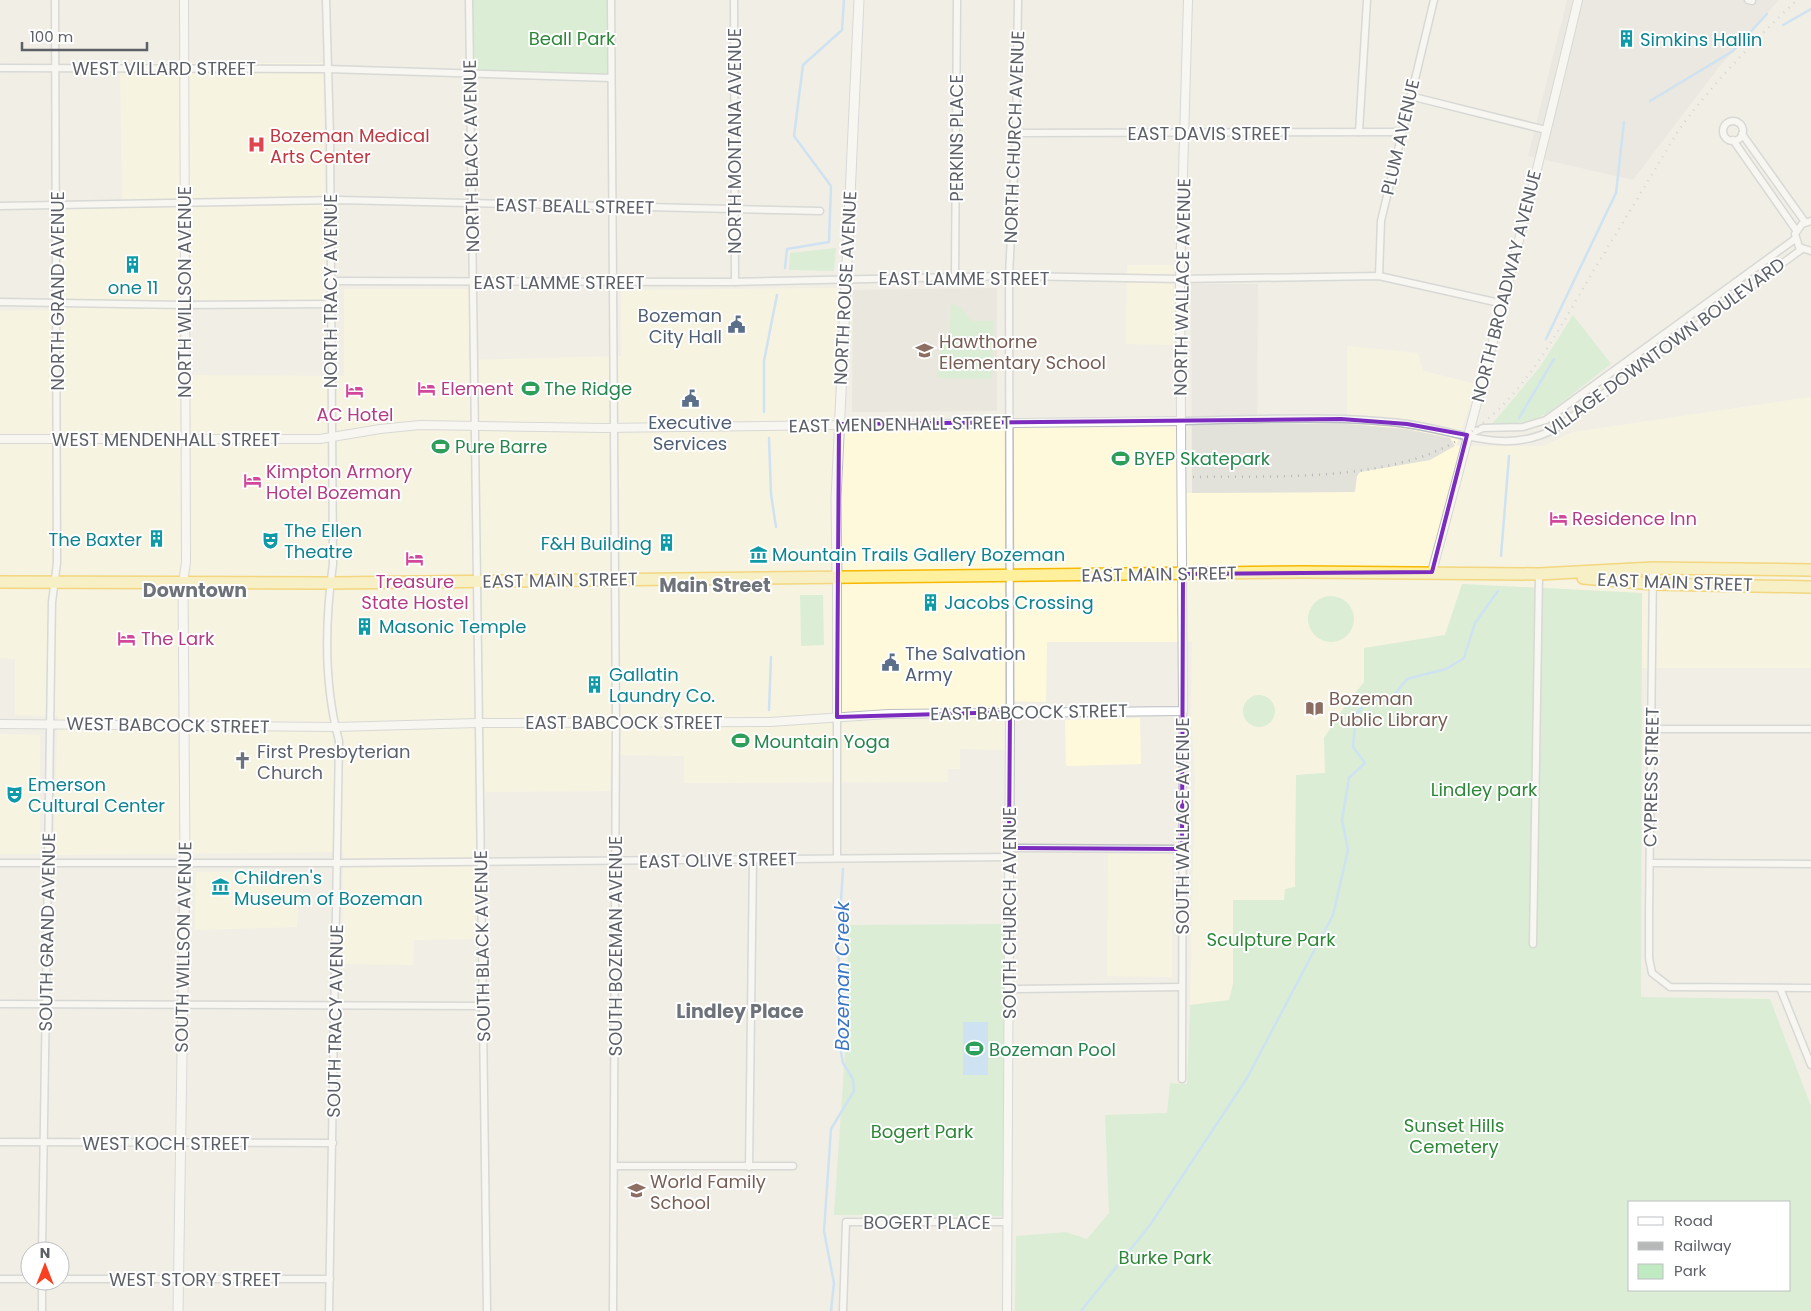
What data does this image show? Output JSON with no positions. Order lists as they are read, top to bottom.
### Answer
{
  "streets": {
    "highway": ["EAST MAIN STREET"],
    "main road": ["NORTH ROUSE AVENUE", "SOUTH WILLSON AVENUE"],
    "street": [
      "WEST VILLARD STREET",
      "EAST DAVIS STREET",
      "NORTH CHURCH AVENUE",
      "PLUM AVENUE",
      "PERKINS PLACE",
      "NORTH MONTANA AVENUE",
      "NORTH BLACK AVENUE",
      "EAST BEALL STREET",
      "EAST LAMME STREET",
      "NORTH BROADWAY AVENUE",
      "NORTH WALLACE AVENUE",
      "NORTH GRAND AVENUE",
      "NORTH TRACY AVENUE",
      "NORTH WILLSON AVENUE",
      "VILLAGE DOWNTOWN BOULEVARD",
      "EAST MENDENHALL STREET",
      "WEST MENDENHALL STREET",
      "EAST BABCOCK STREET",
      "WEST BABCOCK STREET",
      "CYPRESS STREET",
      "SOUTH WALLACE AVENUE",
      "EAST OLIVE STREET",
      "SOUTH CHURCH AVENUE",
      "SOUTH GRAND AVENUE",
      "SOUTH BLACK AVENUE",
      "SOUTH BOZEMAN AVENUE",
      "SOUTH TRACY AVENUE",
      "WEST KOCH STREET",
      "BOGERT PLACE",
      "WEST STORY STREET"
    ]
  },
  "crossings": [
    ["WEST VILLARD STREET", "NORTH BLACK AVENUE"],
    ["WEST VILLARD STREET", "NORTH GRAND AVENUE"],
    ["WEST VILLARD STREET", "NORTH TRACY AVENUE"],
    ["WEST VILLARD STREET", "NORTH WILLSON AVENUE"],
    ["WEST VILLARD STREET", "SOUTH BOZEMAN AVENUE"],
    ["EAST DAVIS STREET", "NORTH CHURCH AVENUE"],
    ["EAST DAVIS STREET", "PLUM AVENUE"],
    ["EAST DAVIS STREET", "NORTH WALLACE AVENUE"],
    ["NORTH CHURCH AVENUE", "EAST LAMME STREET"],
    ["NORTH CHURCH AVENUE", "EAST MENDENHALL STREET"],
    ["NORTH CHURCH AVENUE", "EAST MAIN STREET"],
    ["NORTH CHURCH AVENUE", "SOUTH CHURCH AVENUE"],
    ["PLUM AVENUE", "EAST LAMME STREET"],
    ["PERKINS PLACE", "EAST LAMME STREET"],
    ["NORTH MONTANA AVENUE", "EAST BEALL STREET"],
    ["NORTH MONTANA AVENUE", "EAST LAMME STREET"],
    ["NORTH BLACK AVENUE", "EAST BEALL STREET"],
    ["NORTH BLACK AVENUE", "EAST LAMME STREET"],
    ["NORTH BLACK AVENUE", "EAST MENDENHALL STREET"],
    ["NORTH BLACK AVENUE", "EAST MAIN STREET"],
    ["NORTH BLACK AVENUE", "SOUTH BLACK AVENUE"],
    ["EAST BEALL STREET", "NORTH GRAND AVENUE"],
    ["EAST BEALL STREET", "NORTH TRACY AVENUE"],
    ["EAST BEALL STREET", "NORTH WILLSON AVENUE"],
    ["EAST BEALL STREET", "SOUTH BOZEMAN AVENUE"],
    ["EAST LAMME STREET", "NORTH BROADWAY AVENUE"],
    ["EAST LAMME STREET", "NORTH WALLACE AVENUE"],
    ["EAST LAMME STREET", "NORTH ROUSE AVENUE"],
    ["EAST LAMME STREET", "NORTH TRACY AVENUE"],
    ["EAST LAMME STREET", "SOUTH BOZEMAN AVENUE"],
    ["NORTH BROADWAY AVENUE", "VILLAGE DOWNTOWN BOULEVARD"],
    ["NORTH BROADWAY AVENUE", "EAST MENDENHALL STREET"],
    ["NORTH BROADWAY AVENUE", "EAST MAIN STREET"],
    ["NORTH WALLACE AVENUE", "EAST MENDENHALL STREET"],
    ["NORTH WALLACE AVENUE", "EAST MAIN STREET"],
    ["NORTH WALLACE AVENUE", "SOUTH WALLACE AVENUE"],
    ["NORTH ROUSE AVENUE", "EAST MENDENHALL STREET"],
    ["NORTH ROUSE AVENUE", "EAST MAIN STREET"],
    ["NORTH GRAND AVENUE", "WEST MENDENHALL STREET"],
    ["NORTH GRAND AVENUE", "EAST MAIN STREET"],
    ["NORTH GRAND AVENUE", "SOUTH GRAND AVENUE"],
    ["NORTH TRACY AVENUE", "EAST MENDENHALL STREET"],
    ["NORTH TRACY AVENUE", "WEST MENDENHALL STREET"],
    ["NORTH TRACY AVENUE", "EAST MAIN STREET"],
    ["NORTH TRACY AVENUE", "SOUTH TRACY AVENUE"],
    ["NORTH WILLSON AVENUE", "WEST MENDENHALL STREET"],
    ["NORTH WILLSON AVENUE", "EAST MAIN STREET"],
    ["NORTH WILLSON AVENUE", "SOUTH WILLSON AVENUE"],
    ["VILLAGE DOWNTOWN BOULEVARD", "EAST MENDENHALL STREET"],
    ["EAST MENDENHALL STREET", "WEST MENDENHALL STREET"],
    ["EAST MENDENHALL STREET", "SOUTH BOZEMAN AVENUE"],
    ["EAST MAIN STREET", "CYPRESS STREET"],
    ["EAST MAIN STREET", "SOUTH WALLACE AVENUE"],
    ["EAST MAIN STREET", "SOUTH CHURCH AVENUE"],
    ["EAST MAIN STREET", "SOUTH GRAND AVENUE"],
    ["EAST MAIN STREET", "SOUTH BLACK AVENUE"],
    ["EAST MAIN STREET", "SOUTH BOZEMAN AVENUE"],
    ["EAST MAIN STREET", "SOUTH WILLSON AVENUE"],
    ["EAST MAIN STREET", "SOUTH TRACY AVENUE"],
    ["EAST BABCOCK STREET", "WEST BABCOCK STREET"],
    ["EAST BABCOCK STREET", "SOUTH WALLACE AVENUE"],
    ["EAST BABCOCK STREET", "SOUTH CHURCH AVENUE"],
    ["EAST BABCOCK STREET", "SOUTH BLACK AVENUE"],
    ["EAST BABCOCK STREET", "SOUTH BOZEMAN AVENUE"],
    ["EAST BABCOCK STREET", "SOUTH TRACY AVENUE"],
    ["WEST BABCOCK STREET", "SOUTH GRAND AVENUE"],
    ["WEST BABCOCK STREET", "SOUTH WILLSON AVENUE"],
    ["WEST BABCOCK STREET", "SOUTH TRACY AVENUE"],
    ["SOUTH WALLACE AVENUE", "EAST OLIVE STREET"],
    ["EAST OLIVE STREET", "SOUTH CHURCH AVENUE"],
    ["EAST OLIVE STREET", "SOUTH GRAND AVENUE"],
    ["EAST OLIVE STREET", "SOUTH BLACK AVENUE"],
    ["EAST OLIVE STREET", "SOUTH BOZEMAN AVENUE"],
    ["EAST OLIVE STREET", "SOUTH WILLSON AVENUE"],
    ["EAST OLIVE STREET", "SOUTH TRACY AVENUE"],
    ["SOUTH CHURCH AVENUE", "BOGERT PLACE"],
    ["SOUTH GRAND AVENUE", "WEST KOCH STREET"],
    ["SOUTH WILLSON AVENUE", "WEST KOCH STREET"],
    ["SOUTH WILLSON AVENUE", "WEST STORY STREET"],
    ["SOUTH TRACY AVENUE", "WEST KOCH STREET"],
    ["SOUTH TRACY AVENUE", "WEST STORY STREET"]
  ],
  "districts": ["Main Street", "Downtown", "Lindley Place"],
  "water": ["Bozeman Creek"],
  "parks": [
    "Beall Park",
    "Lindley park",
    "Sculpture Park",
    "Sunset Hills Cemetery",
    "Bogert Park",
    "Burke Park"
  ],
  "places": {
    "building": [
      "Simkins Hallin",
      "one 11",
      "The Baxter",
      "F&H Building",
      "Jacobs Crossing",
      "Masonic Temple",
      "Gallatin Laundry Co."
    ],
    "hospital": ["Bozeman Medical Arts Center"],
    "public building": ["Bozeman City Hall", "Executive Services", "The Salvation Army"],
    "school or university": ["Hawthorne Elementary School", "World Family School"],
    "hotel": [
      "Element",
      "AC Hotel",
      "Kimpton Armory Hotel Bozeman",
      "Residence Inn",
      "Treasure State Hostel",
      "The Lark"
    ],
    "sports": [
      "The Ridge",
      "Pure Barre",
      "BYEP Skatepark",
      "Mountain Yoga",
      "Bozeman Pool"
    ],
    "theatre": ["The Ellen Theatre", "Emerson Cultural Center"],
    "museum": ["Mountain Trails Gallery Bozeman", "Children's Museum of Bozeman"],
    "library": ["Bozeman Public Library"],
    "church": ["First Presbyterian Church"]
  },
  "legend": ["Road", "Railway", "Park"],
  "scale_bar": "100 m",
  "north": "top"
}
